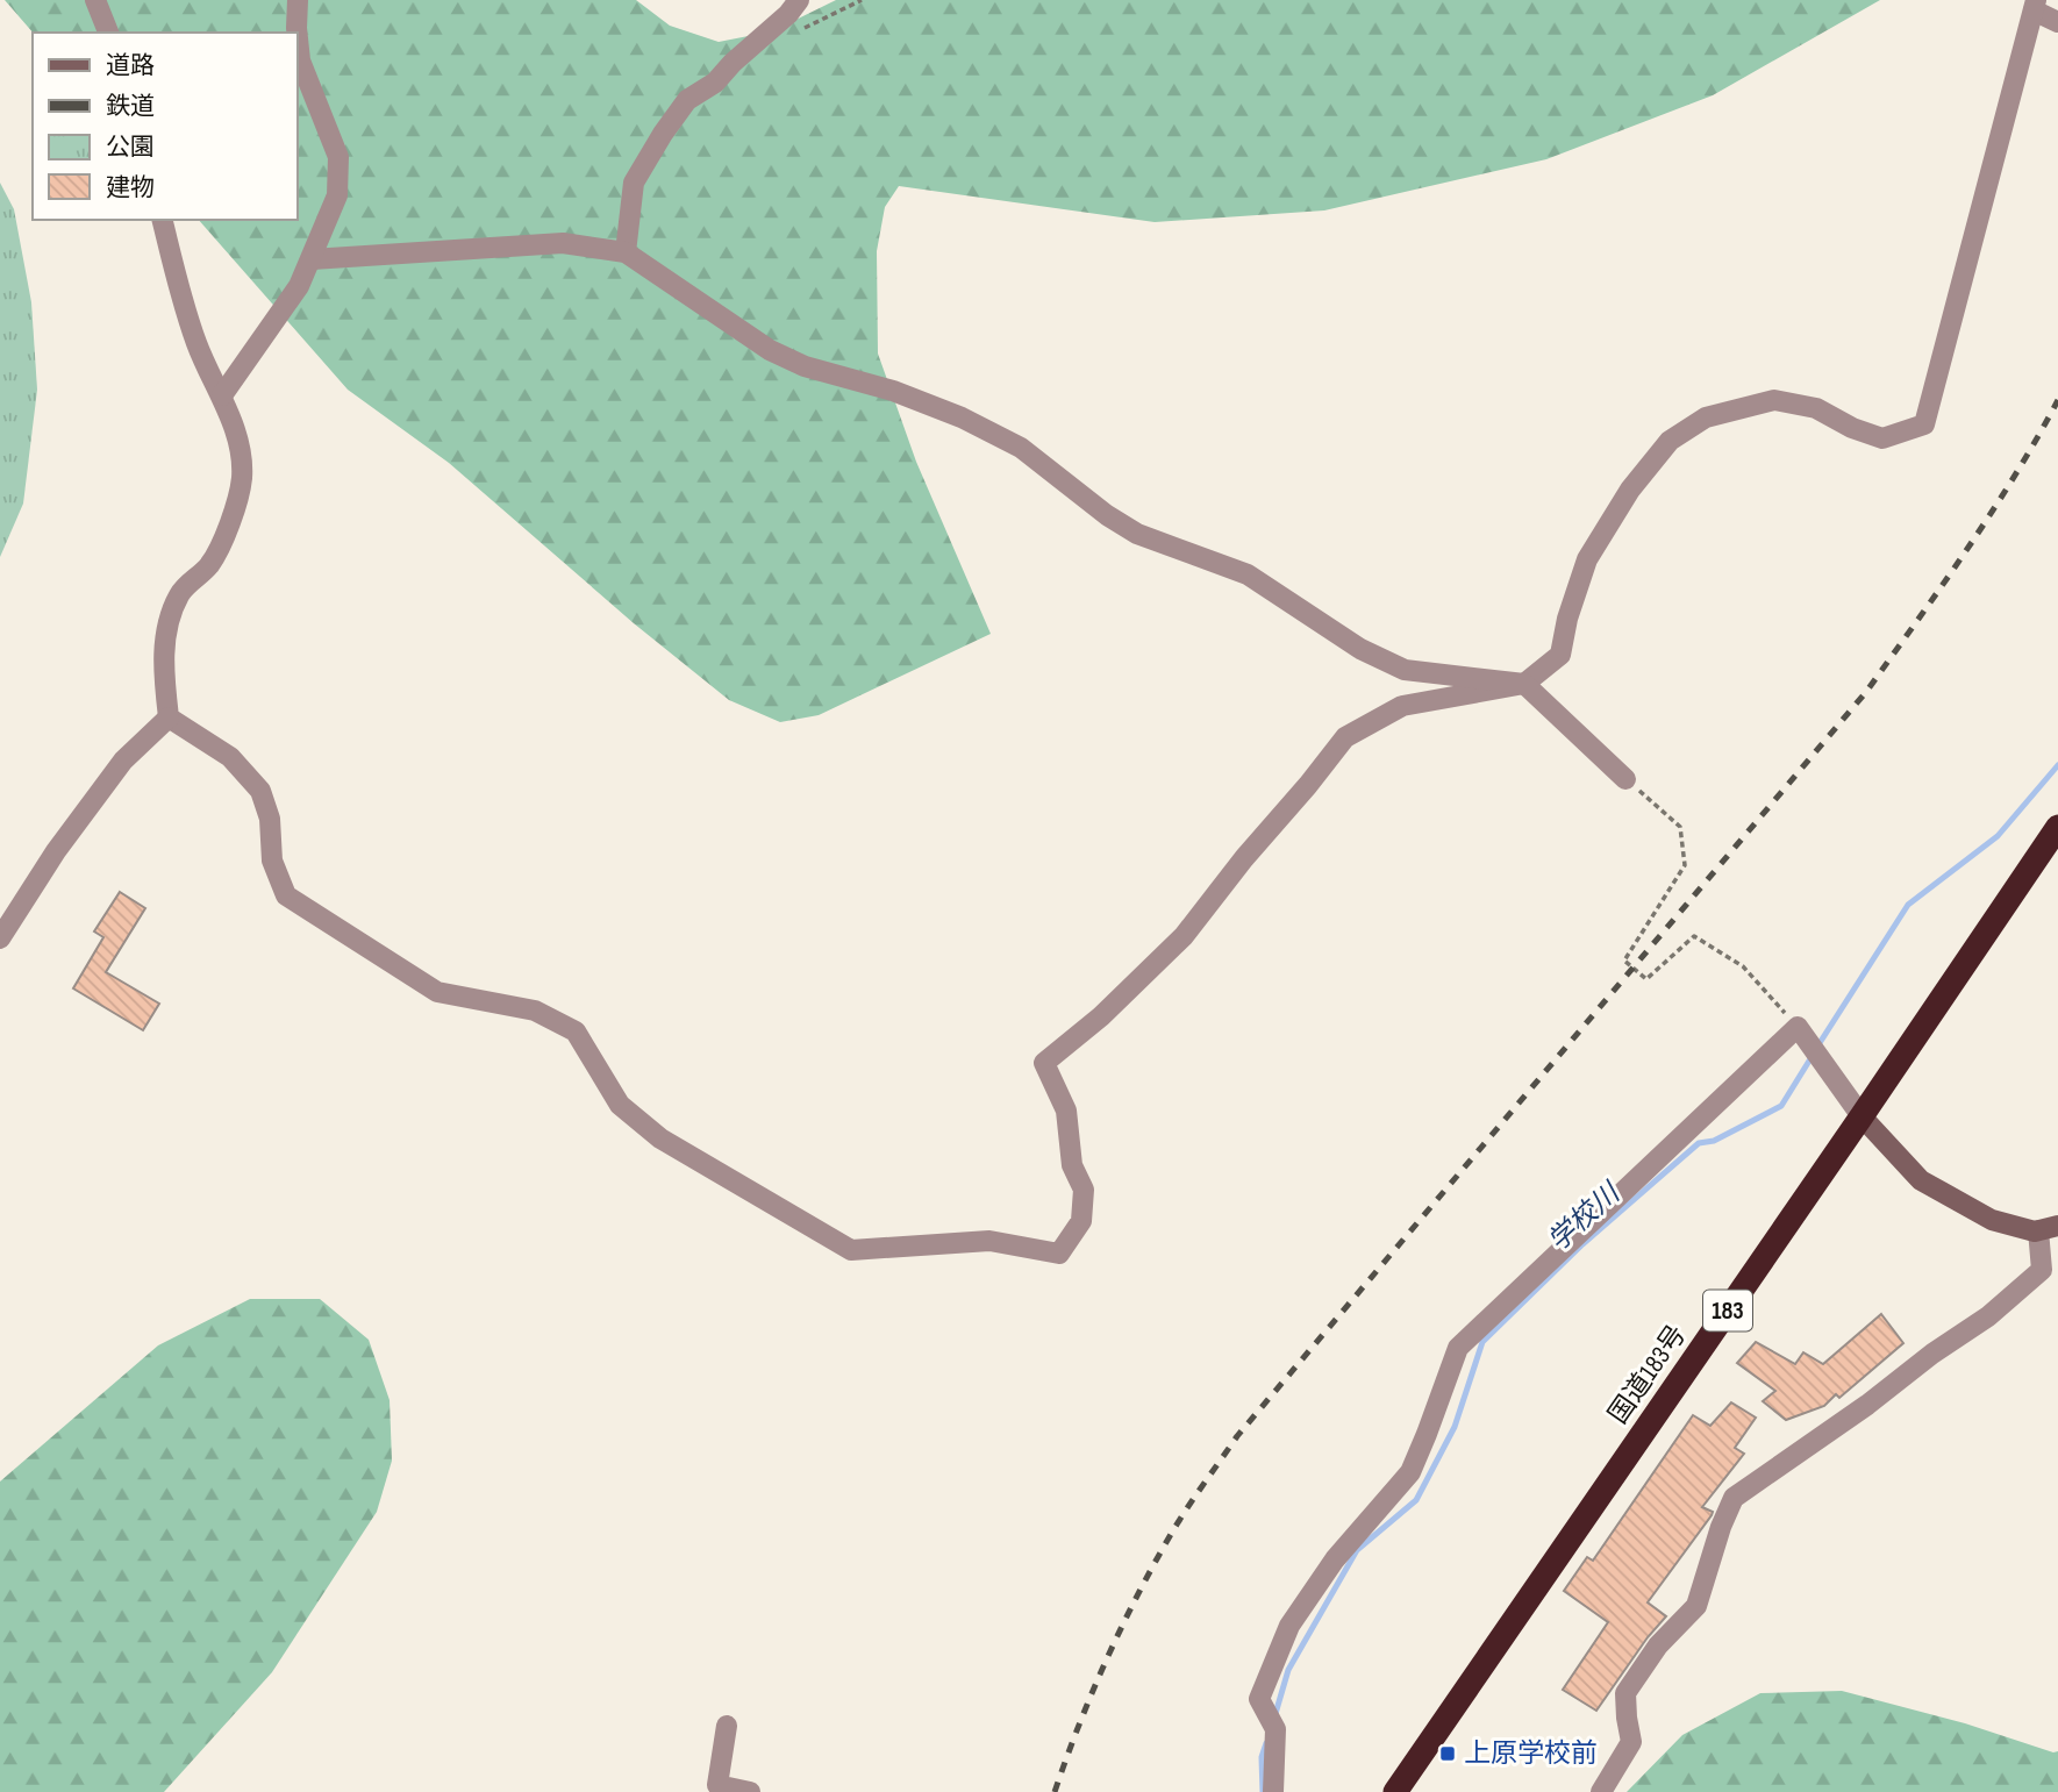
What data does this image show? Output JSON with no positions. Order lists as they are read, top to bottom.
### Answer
{
  "streets": {
    "highway": ["183", "国道183号"]
  },
  "water": ["学校川"],
  "places": {
    "transit": ["上原学校前"]
  },
  "legend": [
    "道路",
    "鉄道",
    "公園",
    "建物"
  ]
}
